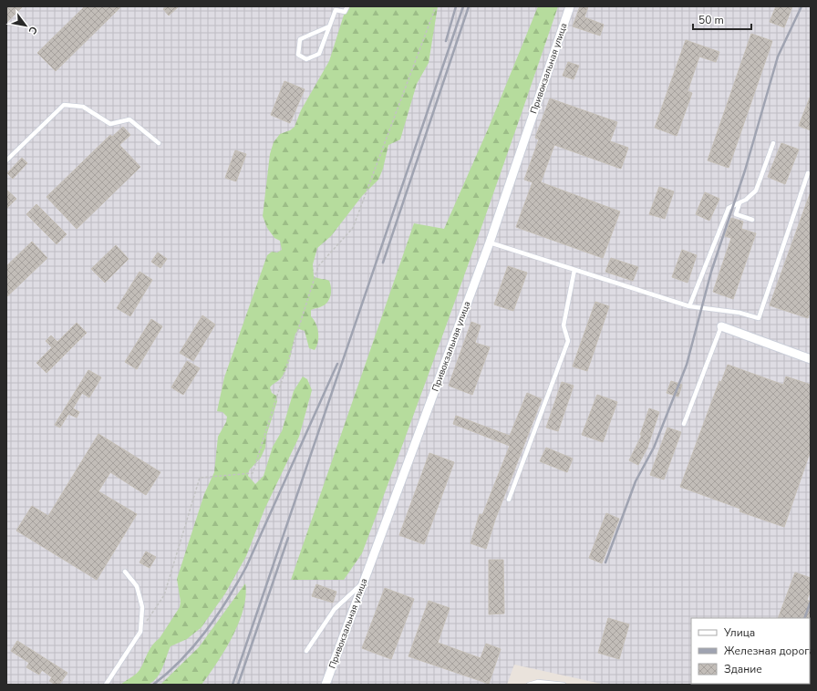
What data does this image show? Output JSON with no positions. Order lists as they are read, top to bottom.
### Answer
{
  "streets": {
    "street": ["Привокзальная улица"]
  },
  "legend": ["Улица", "Железная дорога", "Здание"],
  "scale_bar": "50 m",
  "north": "bottom right"
}
